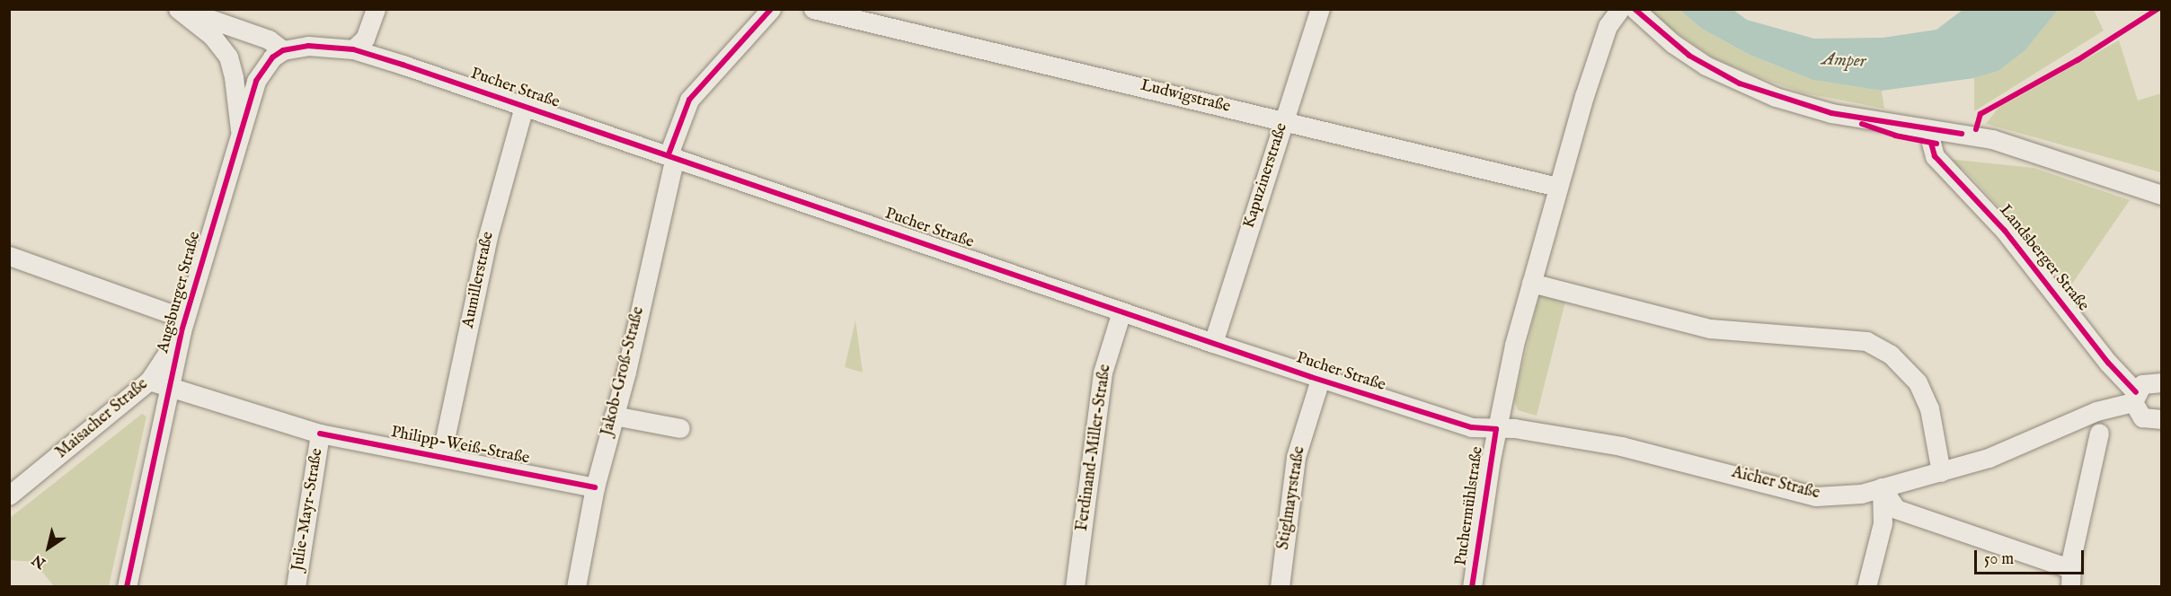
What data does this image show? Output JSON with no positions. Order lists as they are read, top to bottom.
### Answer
{
  "streets": {
    "street": [
      "Pucher Straße",
      "Ludwigstraße",
      "Kapuzinerstraße",
      "Landsberger Straße",
      "Aumillerstraße",
      "Augsburger Straße",
      "Jakob-Groß-Straße",
      "Maisacher Straße",
      "Philipp-Weiß-Straße",
      "Ferdinand-Miller-Straße",
      "Aicher Straße",
      "Stiglmayrstraße",
      "Puchermühlstraße",
      "Julie-Mayr-Straße"
    ]
  },
  "crossings": [
    ["Pucher Straße", "Kapuzinerstraße"],
    ["Pucher Straße", "Aumillerstraße"],
    ["Pucher Straße", "Augsburger Straße"],
    ["Pucher Straße", "Jakob-Groß-Straße"],
    ["Pucher Straße", "Ferdinand-Miller-Straße"],
    ["Pucher Straße", "Aicher Straße"],
    ["Pucher Straße", "Stiglmayrstraße"],
    ["Pucher Straße", "Puchermühlstraße"],
    ["Ludwigstraße", "Kapuzinerstraße"],
    ["Ludwigstraße", "Puchermühlstraße"],
    ["Landsberger Straße", "Aicher Straße"],
    ["Aumillerstraße", "Philipp-Weiß-Straße"],
    ["Augsburger Straße", "Maisacher Straße"],
    ["Augsburger Straße", "Philipp-Weiß-Straße"],
    ["Jakob-Groß-Straße", "Philipp-Weiß-Straße"],
    ["Maisacher Straße", "Philipp-Weiß-Straße"],
    ["Philipp-Weiß-Straße", "Julie-Mayr-Straße"],
    ["Aicher Straße", "Puchermühlstraße"]
  ],
  "water": ["Amper"],
  "scale_bar": "50 m",
  "north": "bottom left"
}
